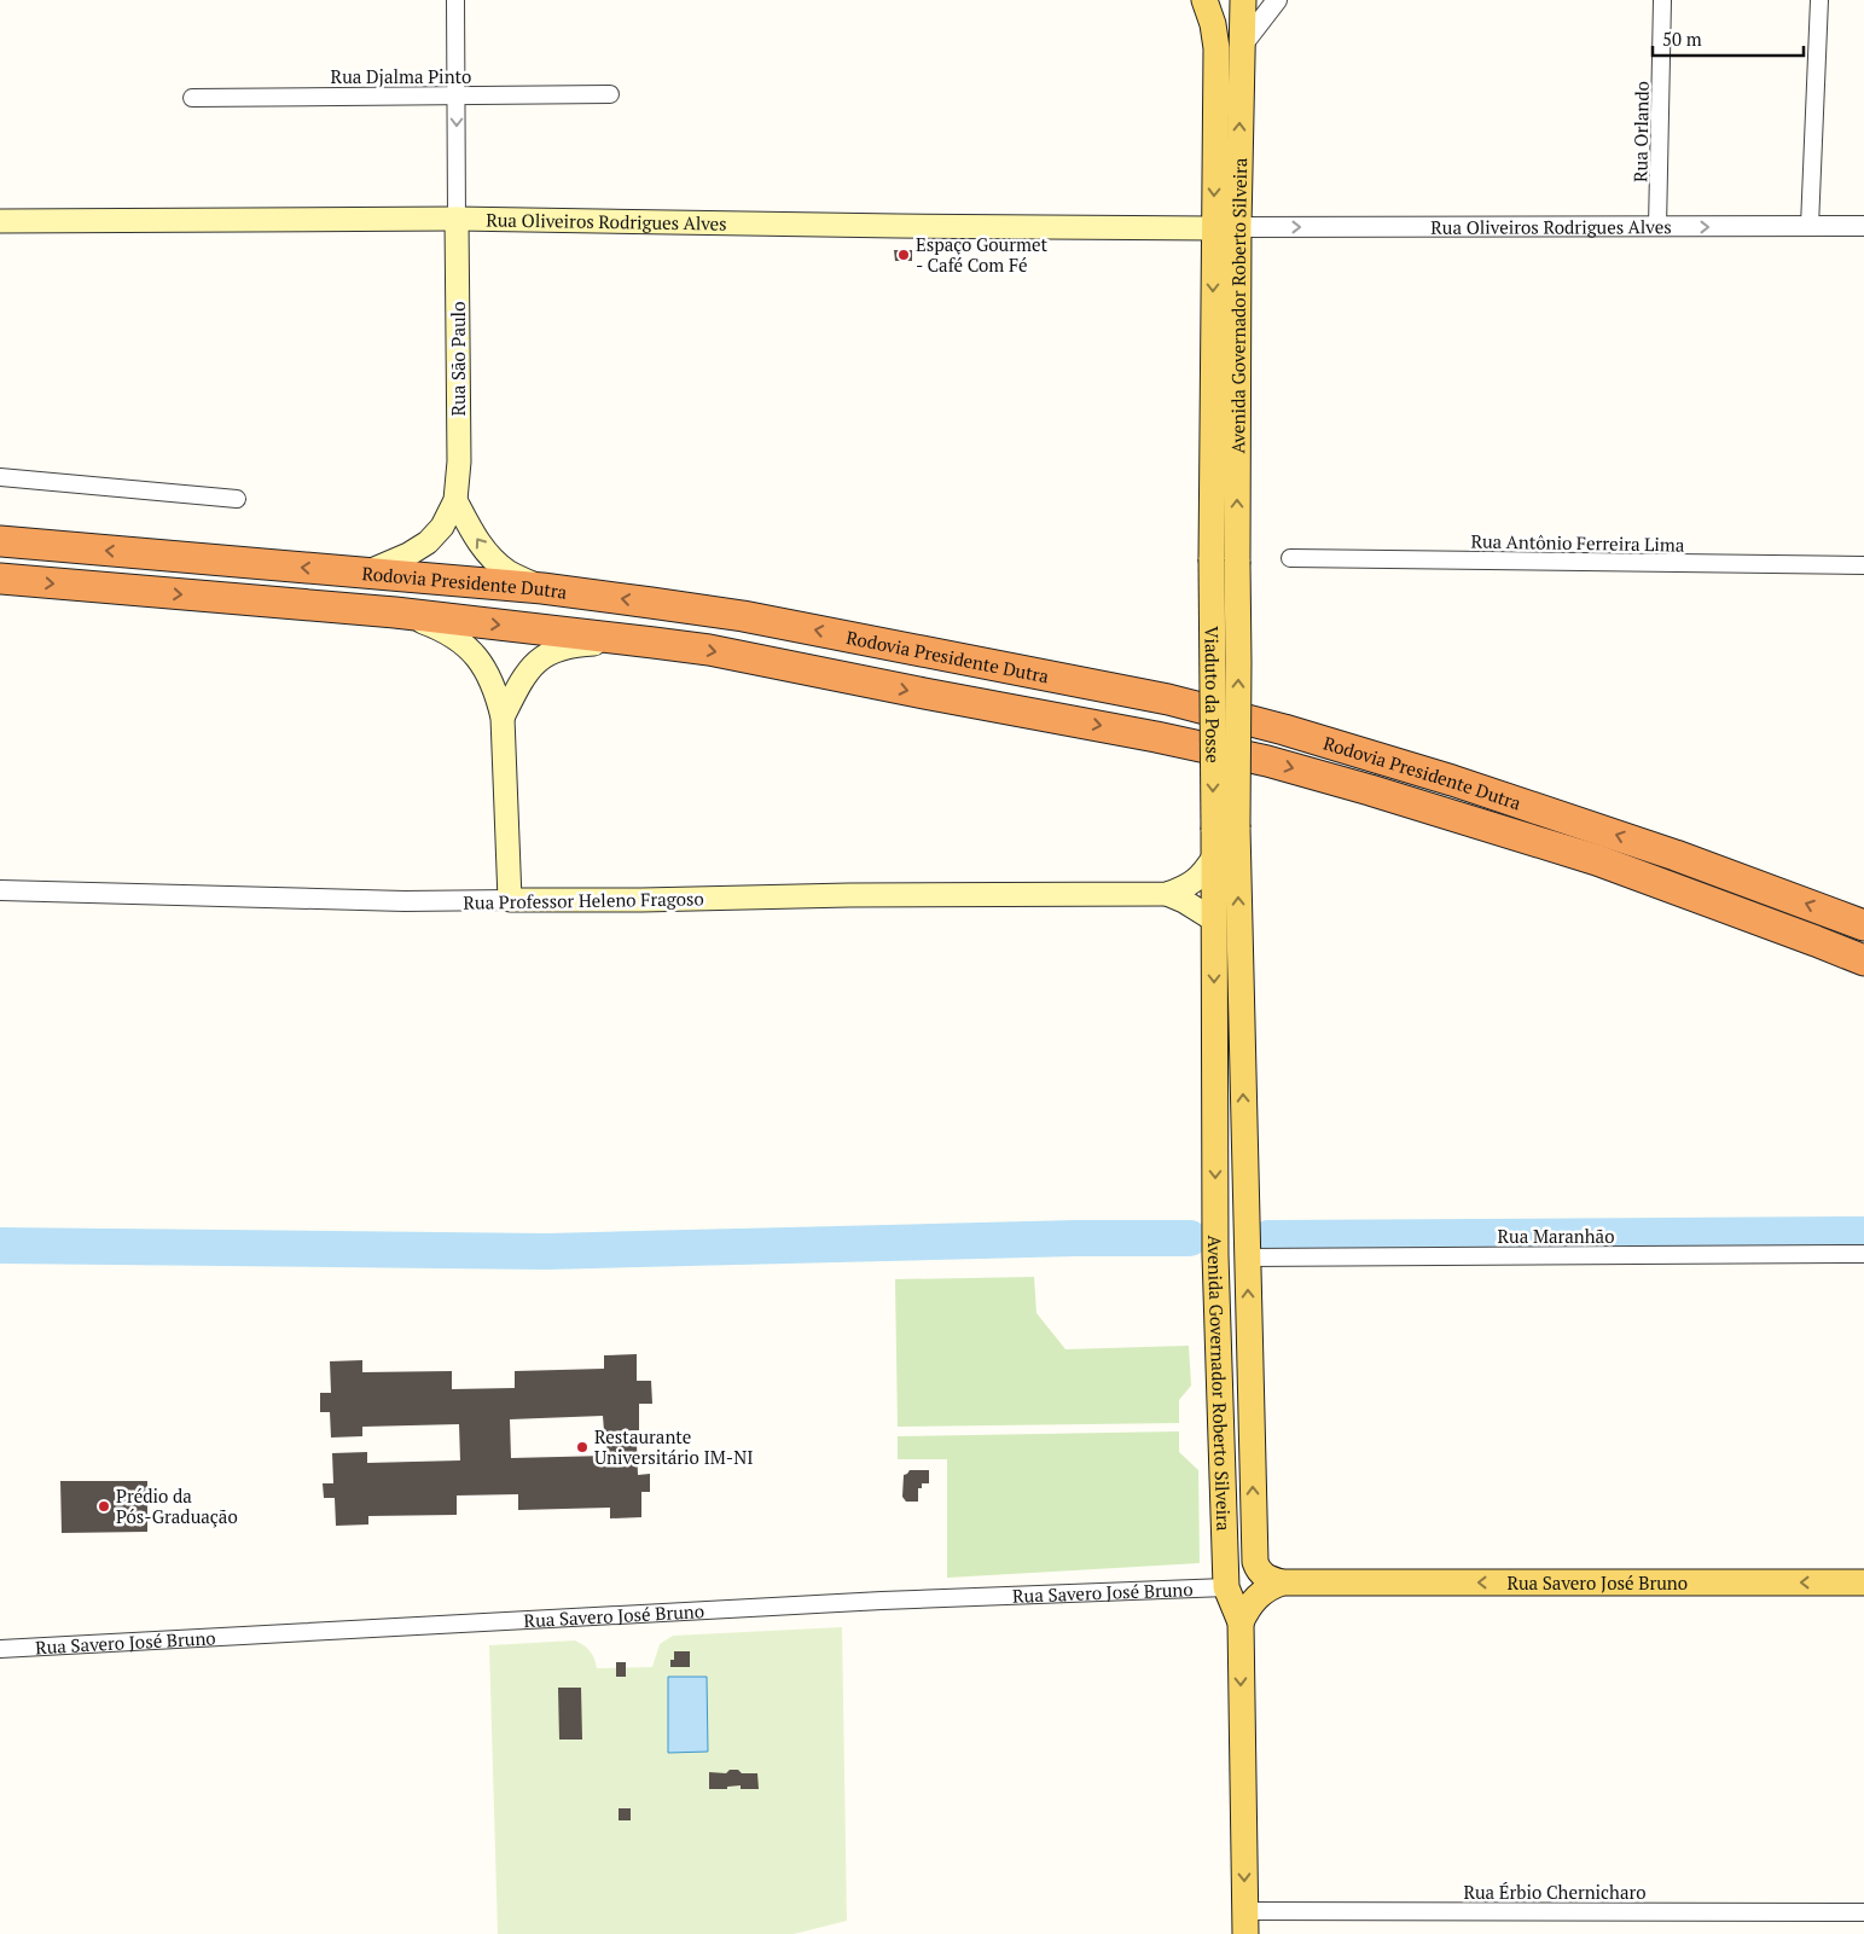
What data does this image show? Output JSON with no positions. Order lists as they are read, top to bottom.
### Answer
{
  "streets": {
    "highway": ["Rodovia Presidente Dutra"],
    "main road": [
      "Rua Oliveiros Rodrigues Alves",
      "Avenida Governador Roberto Silveira",
      "Rua São Paulo",
      "Viaduto da Posse",
      "Rua Professor Heleno Fragoso",
      "Rua Savero José Bruno"
    ],
    "street": [
      "Rua Djalma Pinto",
      "Rua Orlando",
      "Rua Antônio Ferreira Lima",
      "Rua Maranhão",
      "Rua Érbio Chernicharo"
    ]
  },
  "crossings": [
    ["Rua Orlando", "Rua Oliveiros Rodrigues Alves"],
    ["Rua Oliveiros Rodrigues Alves", "Avenida Governador Roberto Silveira"],
    ["Rua Oliveiros Rodrigues Alves", "Rua São Paulo"],
    ["Avenida Governador Roberto Silveira", "Viaduto da Posse"],
    ["Avenida Governador Roberto Silveira", "Rua Professor Heleno Fragoso"],
    ["Avenida Governador Roberto Silveira", "Rua Maranhão"],
    ["Avenida Governador Roberto Silveira", "Rua Savero José Bruno"],
    ["Avenida Governador Roberto Silveira", "Rua Érbio Chernicharo"],
    ["Rua São Paulo", "Rodovia Presidente Dutra"]
  ],
  "places": ["Espaço Gourmet - Café Com Fé", "Restaurante Universitário IM-NI", "Prédio da Pós-Graduação"],
  "scale_bar": "50 m"
}
